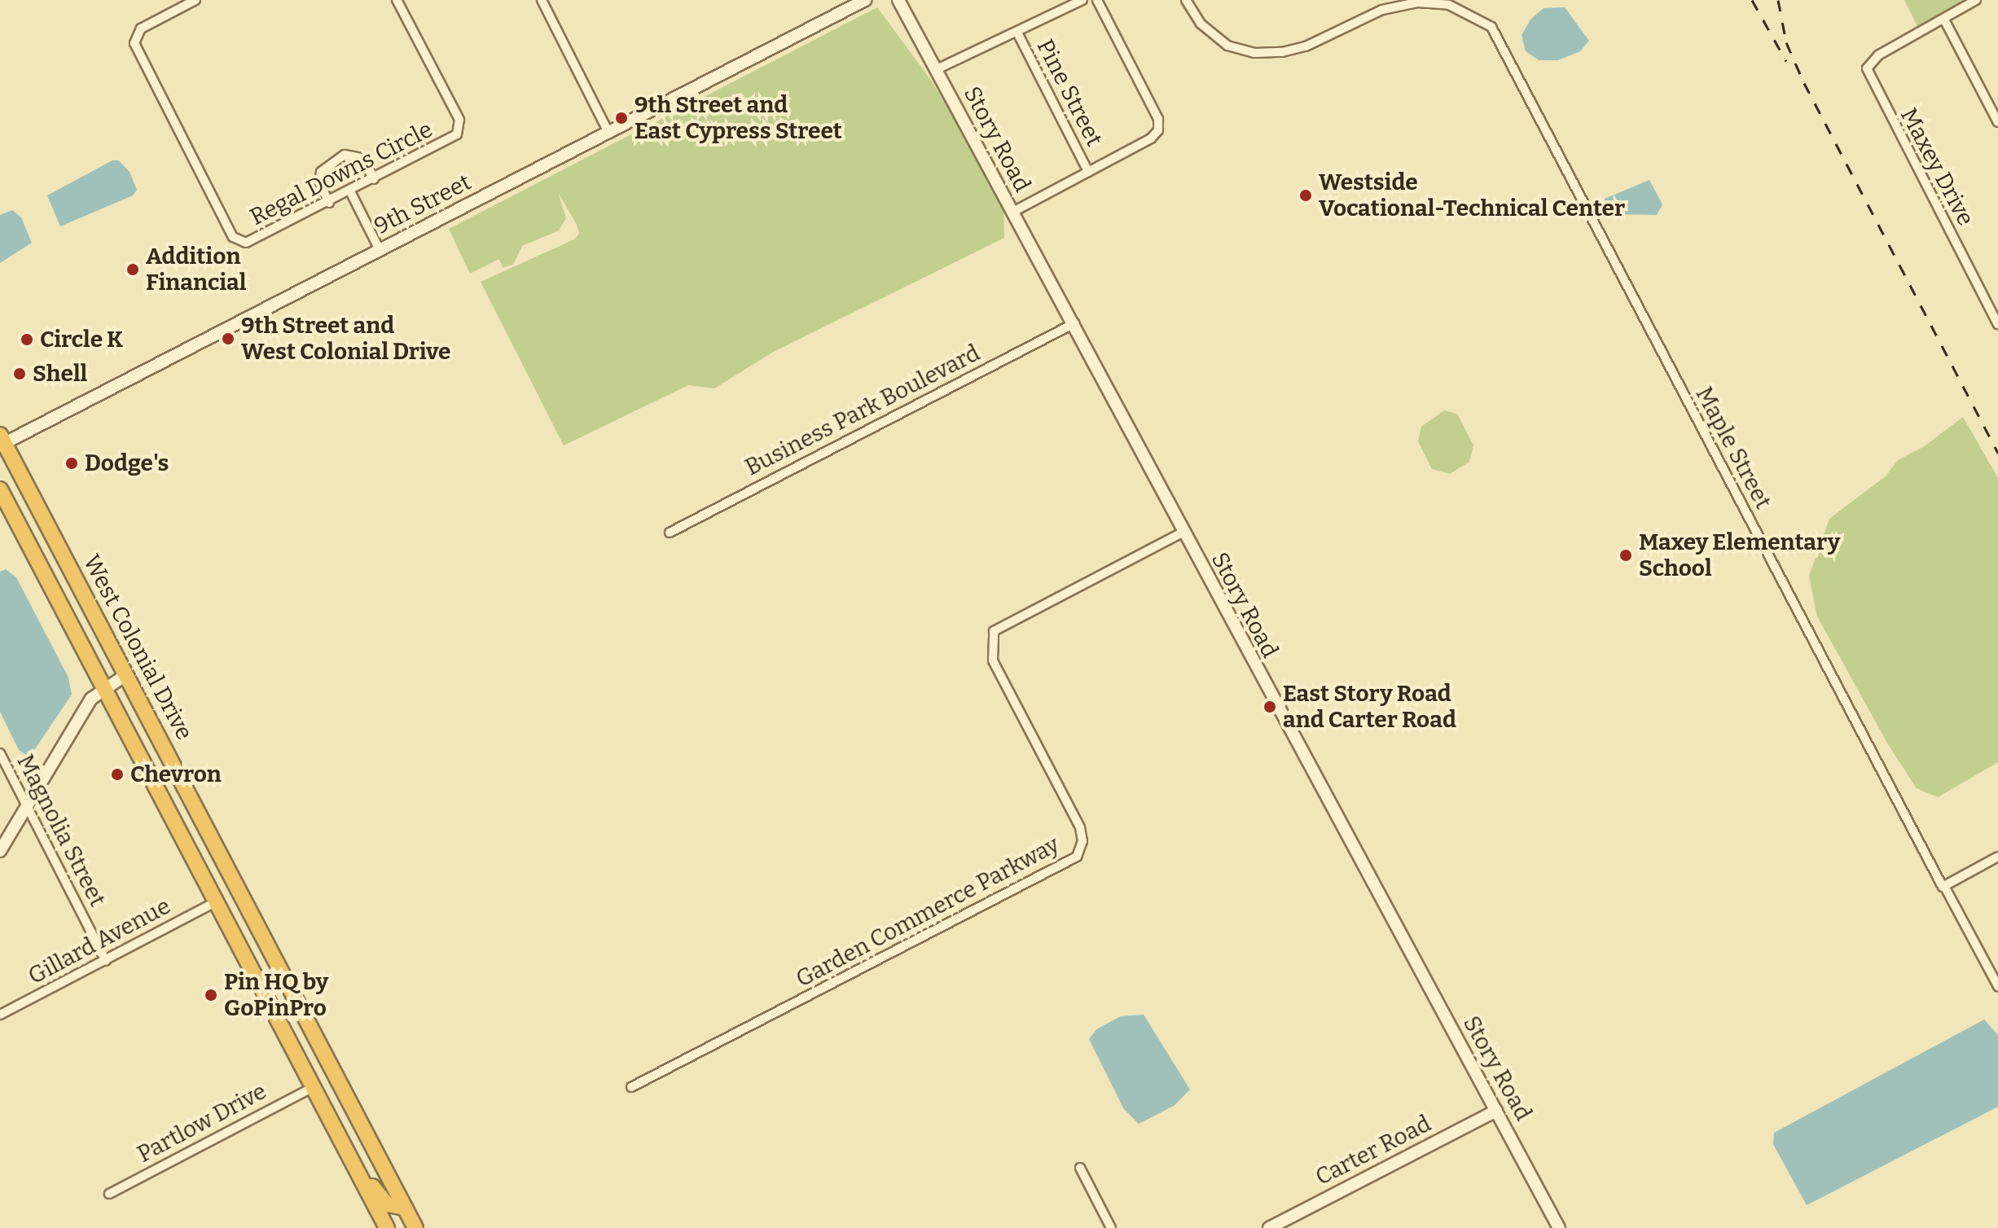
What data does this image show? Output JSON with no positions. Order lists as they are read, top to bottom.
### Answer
{
  "streets": {
    "highway": ["West Colonial Drive"],
    "street": [
      "Pine Street",
      "Story Road",
      "Maxey Drive",
      "Regal Downs Circle",
      "9th Street",
      "Business Park Boulevard",
      "Maple Street",
      "Magnolia Street",
      "Garden Commerce Parkway",
      "Gillard Avenue",
      "Partlow Drive",
      "Carter Road"
    ]
  },
  "crossings": [
    ["Story Road", "Business Park Boulevard"],
    ["Story Road", "Garden Commerce Parkway"],
    ["Story Road", "Carter Road"],
    ["9th Street", "West Colonial Drive"],
    ["Magnolia Street", "Gillard Avenue"]
  ],
  "places": [
    "9th Street and East Cypress Street",
    "Westside Vocational-Technical Center",
    "Addition Financial",
    "9th Street and West Colonial Drive",
    "Circle K",
    "Shell",
    "Dodge's",
    "Maxey Elementary School",
    "East Story Road and Carter Road",
    "Chevron",
    "Pin HQ by GoPinPro"
  ]
}
